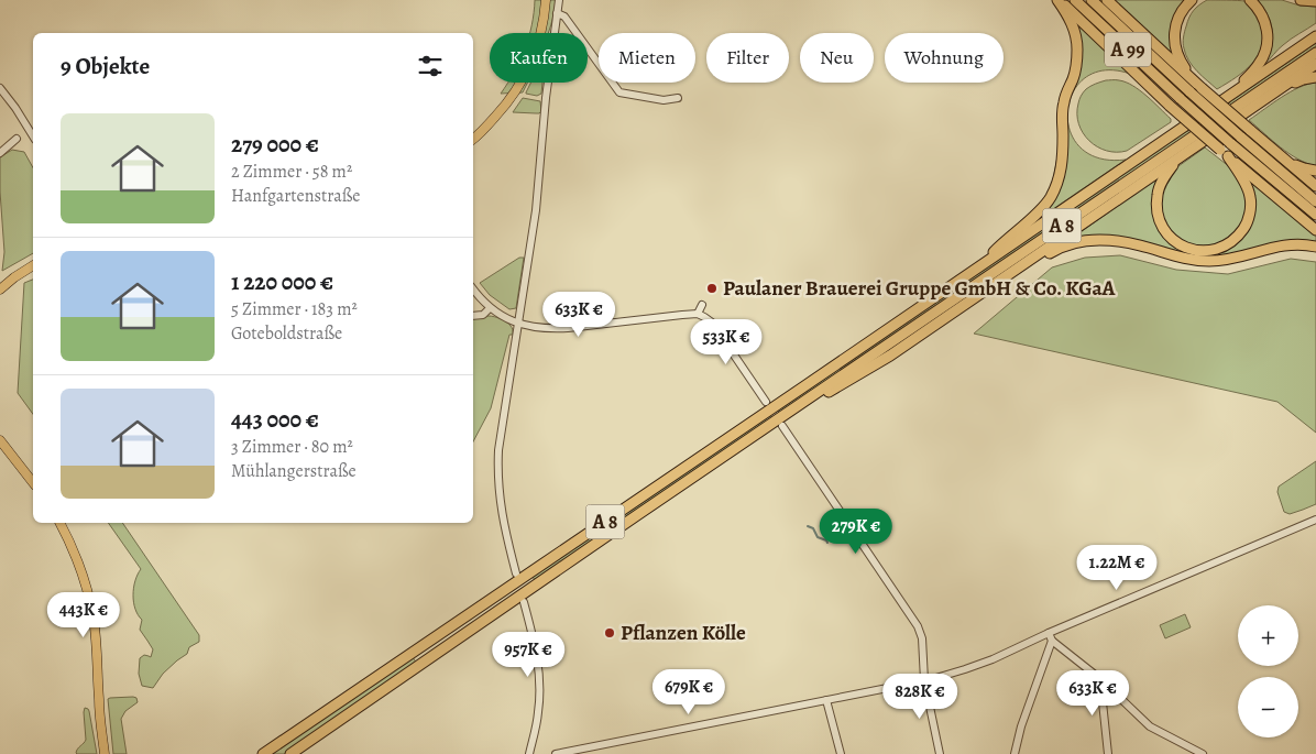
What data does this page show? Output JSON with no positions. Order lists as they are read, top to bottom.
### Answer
{
  "streets": {
    "highway": ["A 99", "A 8"]
  },
  "places": ["Paulaner Brauerei Gruppe GmbH & Co. KGaA", "Pflanzen Kölle"],
  "page": {
    "chip": [
      "Kaufen",
      "Mieten",
      "Filter",
      "Neu",
      "Wohnung"
    ],
    "heading": "9 Objekte",
    "list": [
      {
        "name": "279 000 €",
        "note": "2 Zimmer · 58 m² · Hanfgartenstraße"
      },
      {
        "name": "1 220 000 €",
        "note": "5 Zimmer · 183 m² · Goteboldstraße"
      },
      {
        "name": "443 000 €",
        "note": "3 Zimmer · 80 m² · Mühlangerstraße"
      }
    ],
    "price": [
      "633K €",
      "533K €",
      "279K €",
      "1.22M €",
      "443K €",
      "957K €",
      "679K €",
      "633K €",
      "828K €"
    ],
    "map_buttons": ["+", "−"]
  }
}
